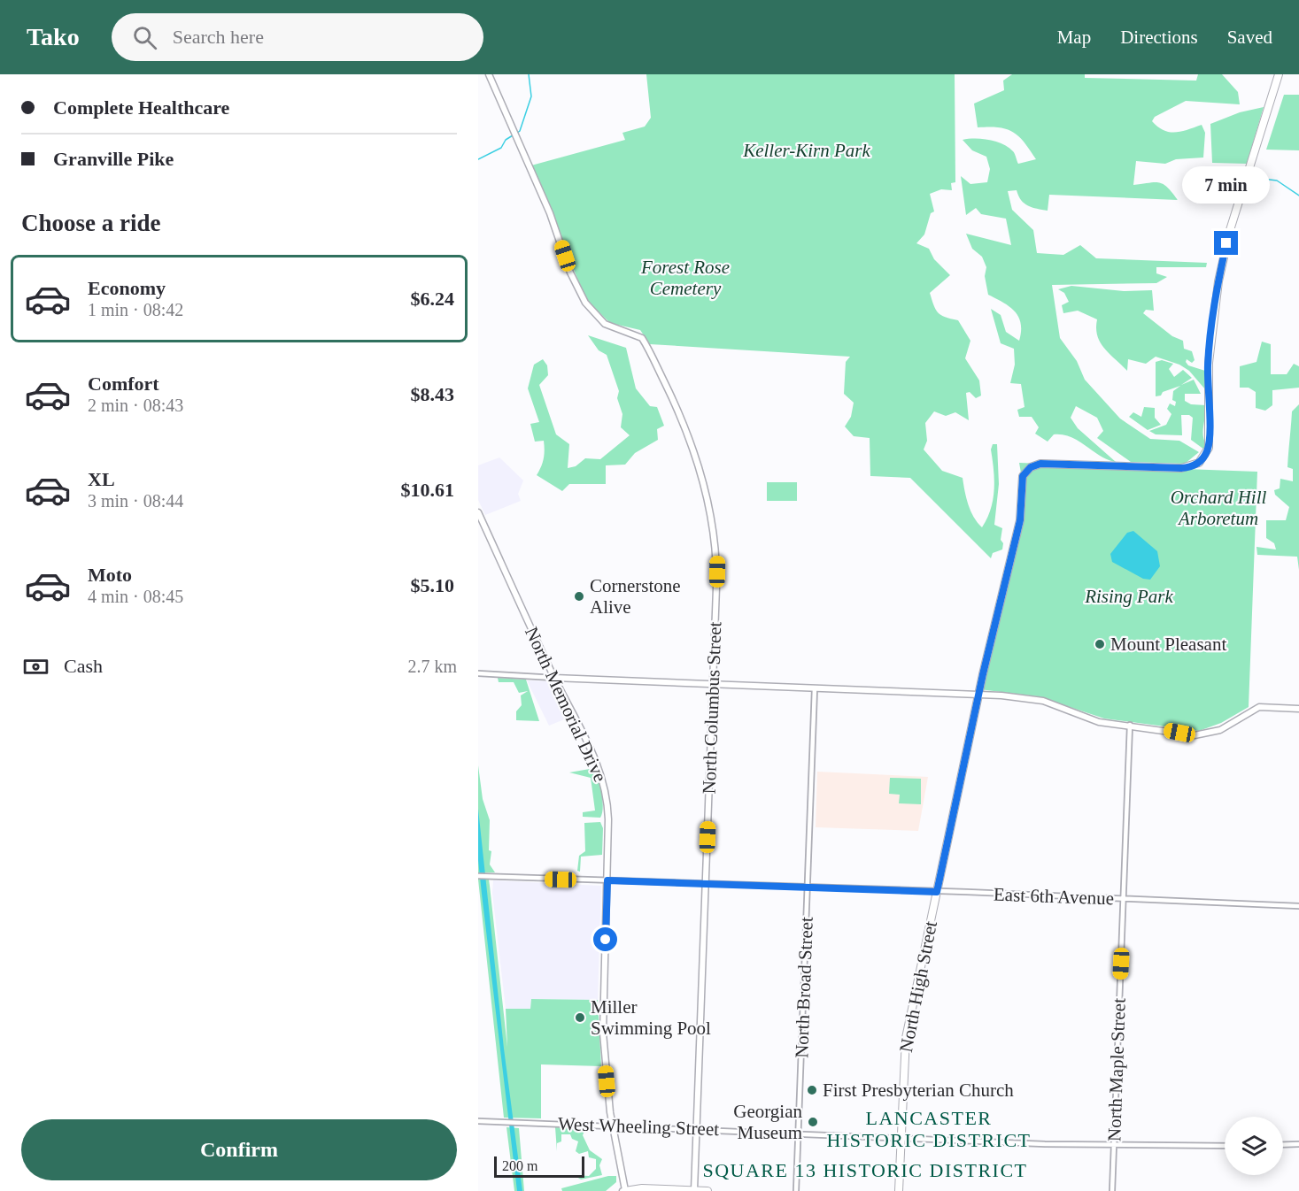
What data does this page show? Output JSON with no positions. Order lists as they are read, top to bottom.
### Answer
{
  "streets": {
    "highway": ["North High Street"],
    "main road": ["North Memorial Drive", "North Columbus Street"],
    "street": [
      "East 6th Avenue",
      "North Broad Street",
      "North Maple Street",
      "West Wheeling Street"
    ]
  },
  "crossings": [
    ["North Memorial Drive", "East 6th Avenue"],
    ["North Memorial Drive", "West Wheeling Street"],
    ["North Columbus Street", "East 6th Avenue"],
    ["North Columbus Street", "West Wheeling Street"],
    ["East 6th Avenue", "North High Street"],
    ["East 6th Avenue", "North Broad Street"],
    ["East 6th Avenue", "North Maple Street"],
    ["North High Street", "West Wheeling Street"],
    ["North Broad Street", "West Wheeling Street"],
    ["North Maple Street", "West Wheeling Street"]
  ],
  "districts": ["LANCASTER HISTORIC DISTRICT", "SQUARE 13 HISTORIC DISTRICT"],
  "parks": [
    "Keller-Kirn Park",
    "Forest Rose Cemetery",
    "Orchard Hill Arboretum",
    "Rising Park"
  ],
  "places": [
    "Cornerstone Alive",
    "Mount Pleasant",
    "Miller Swimming Pool",
    "First Presbyterian Church",
    "Georgian Museum"
  ],
  "scale_bar": "200 m",
  "page": {
    "header": "Tako",
    "search": "Search here",
    "nav": ["Map", "Directions", "Saved"],
    "banner": ["Complete Healthcare", "Granville Pike"],
    "bubble": "7 min",
    "heading": "Choose a ride",
    "list": [
      {
        "name": "Economy",
        "note": "1 min · 08:42",
        "value": "$6.24"
      },
      {
        "name": "Comfort",
        "note": "2 min · 08:43",
        "value": "$8.43"
      },
      {
        "name": "XL",
        "note": "3 min · 08:44",
        "value": "$10.61"
      },
      {
        "name": "Moto",
        "note": "4 min · 08:45",
        "value": "$5.10"
      }
    ],
    "pay": ["Cash", "2.7 km"],
    "buttons": "Confirm",
    "scale": "200 m"
  }
}
